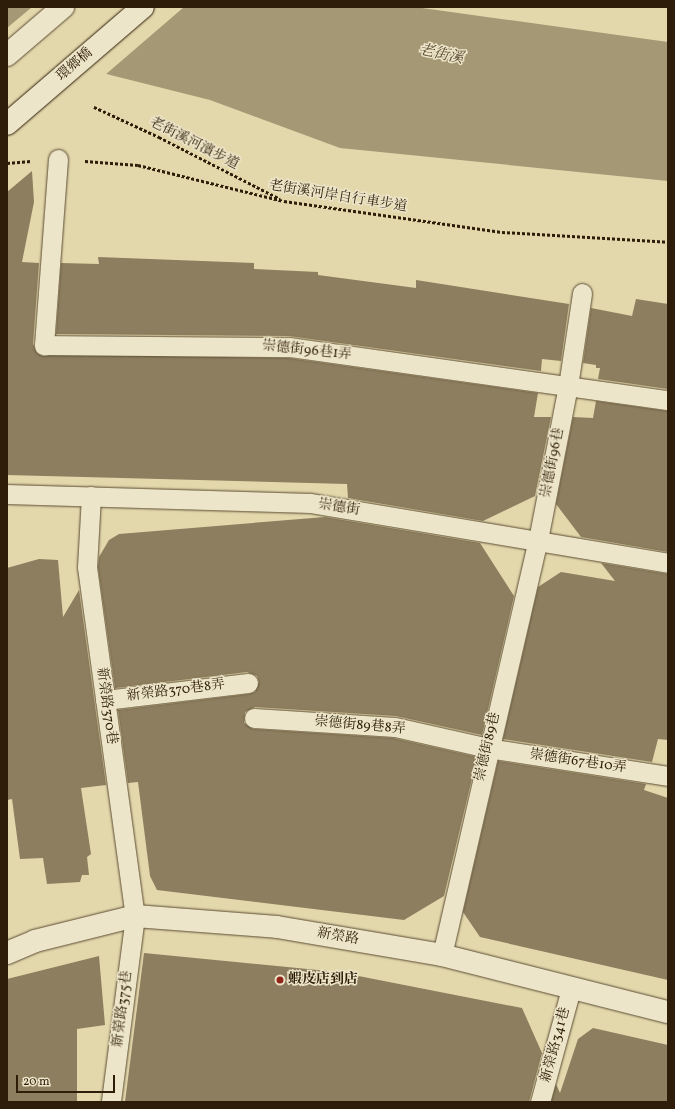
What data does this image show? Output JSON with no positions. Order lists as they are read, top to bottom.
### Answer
{
  "streets": {
    "street": ["環鄉橋", "新榮路"],
    "lane": [
      "崇德街96巷1弄",
      "崇德街96巷",
      "崇德街",
      "新榮路370巷8弄",
      "新榮路370巷",
      "崇德街89巷8弄",
      "崇德街89巷",
      "崇德街67巷10弄",
      "新榮路375巷",
      "新榮路341巷"
    ],
    "path": ["老街溪河濱步道", "老街溪河岸自行車步道"]
  },
  "crossings": [
    ["老街溪河濱步道", "老街溪河岸自行車步道"],
    ["老街溪河岸自行車步道", "崇德街96巷1弄"],
    ["崇德街96巷1弄", "崇德街96巷"],
    ["崇德街96巷", "崇德街"],
    ["崇德街96巷", "崇德街89巷"],
    ["崇德街", "新榮路370巷"],
    ["崇德街", "崇德街89巷"],
    ["新榮路370巷8弄", "新榮路370巷"],
    ["新榮路370巷", "新榮路"],
    ["新榮路370巷", "新榮路375巷"],
    ["崇德街89巷8弄", "崇德街89巷"],
    ["崇德街89巷8弄", "崇德街67巷10弄"],
    ["崇德街89巷", "崇德街67巷10弄"],
    ["崇德街89巷", "新榮路"],
    ["新榮路", "新榮路375巷"],
    ["新榮路", "新榮路341巷"]
  ],
  "water": ["老街溪"],
  "places": ["蝦皮店到店"],
  "scale_bar": "20 m"
}
